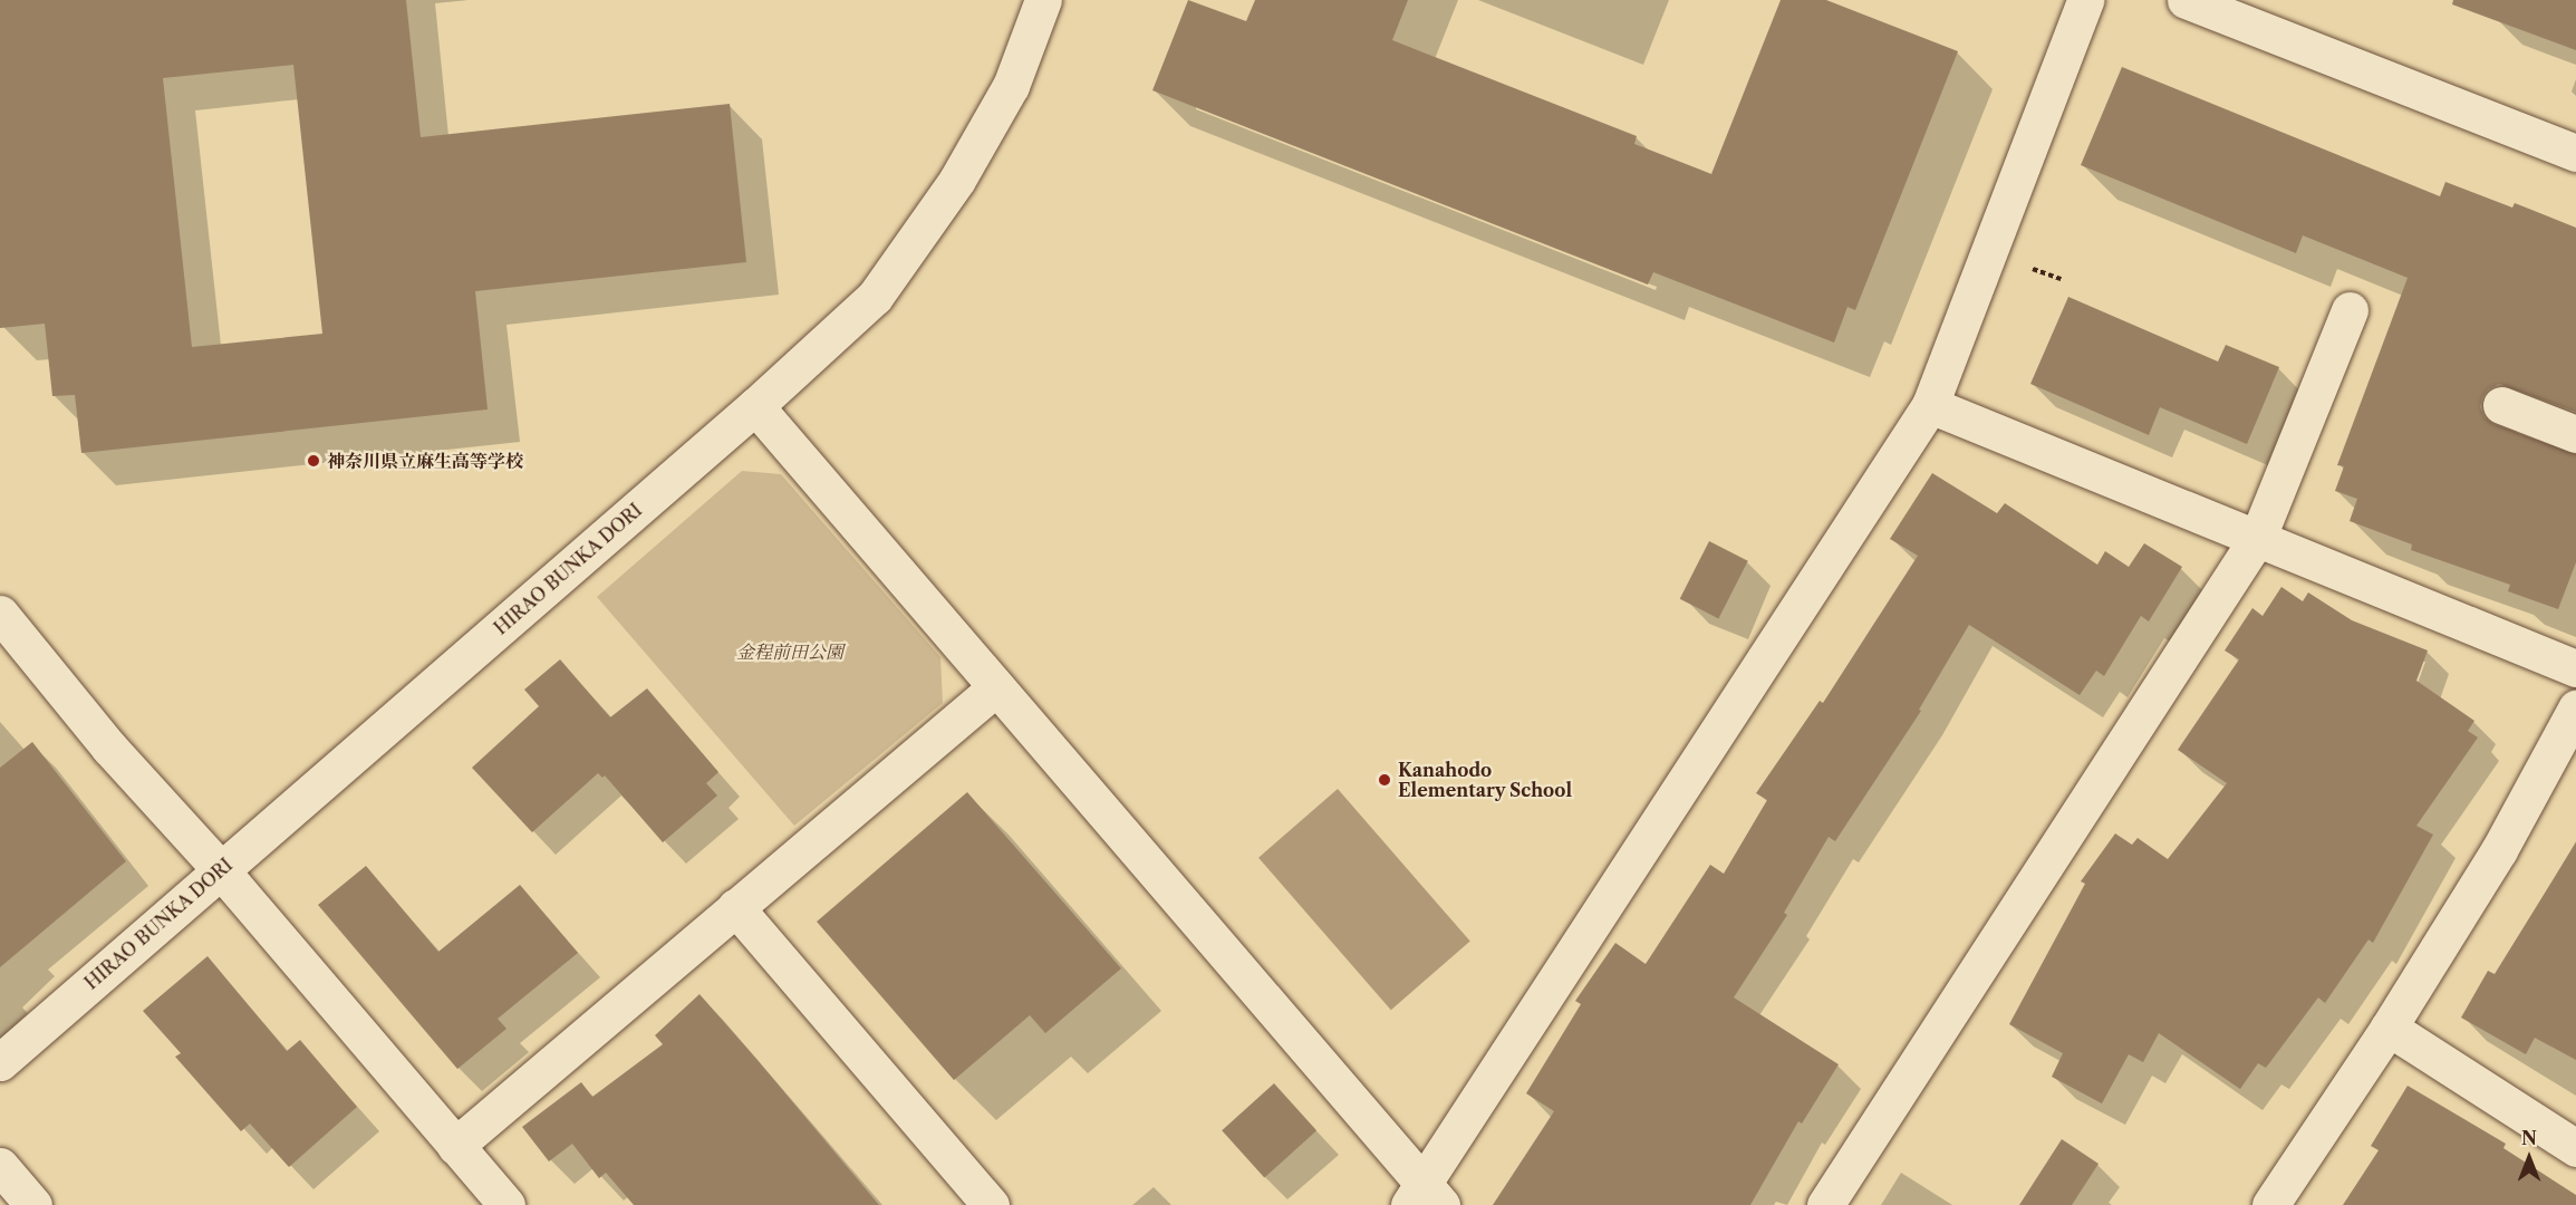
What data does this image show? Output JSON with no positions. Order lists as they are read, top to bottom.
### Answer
{
  "streets": {
    "street": ["HIRAO BUNKA DORI"]
  },
  "parks": ["金程前田公園"],
  "places": ["神奈川県立麻生高等学校", "Kanahodo Elementary School"],
  "north": "top"
}
